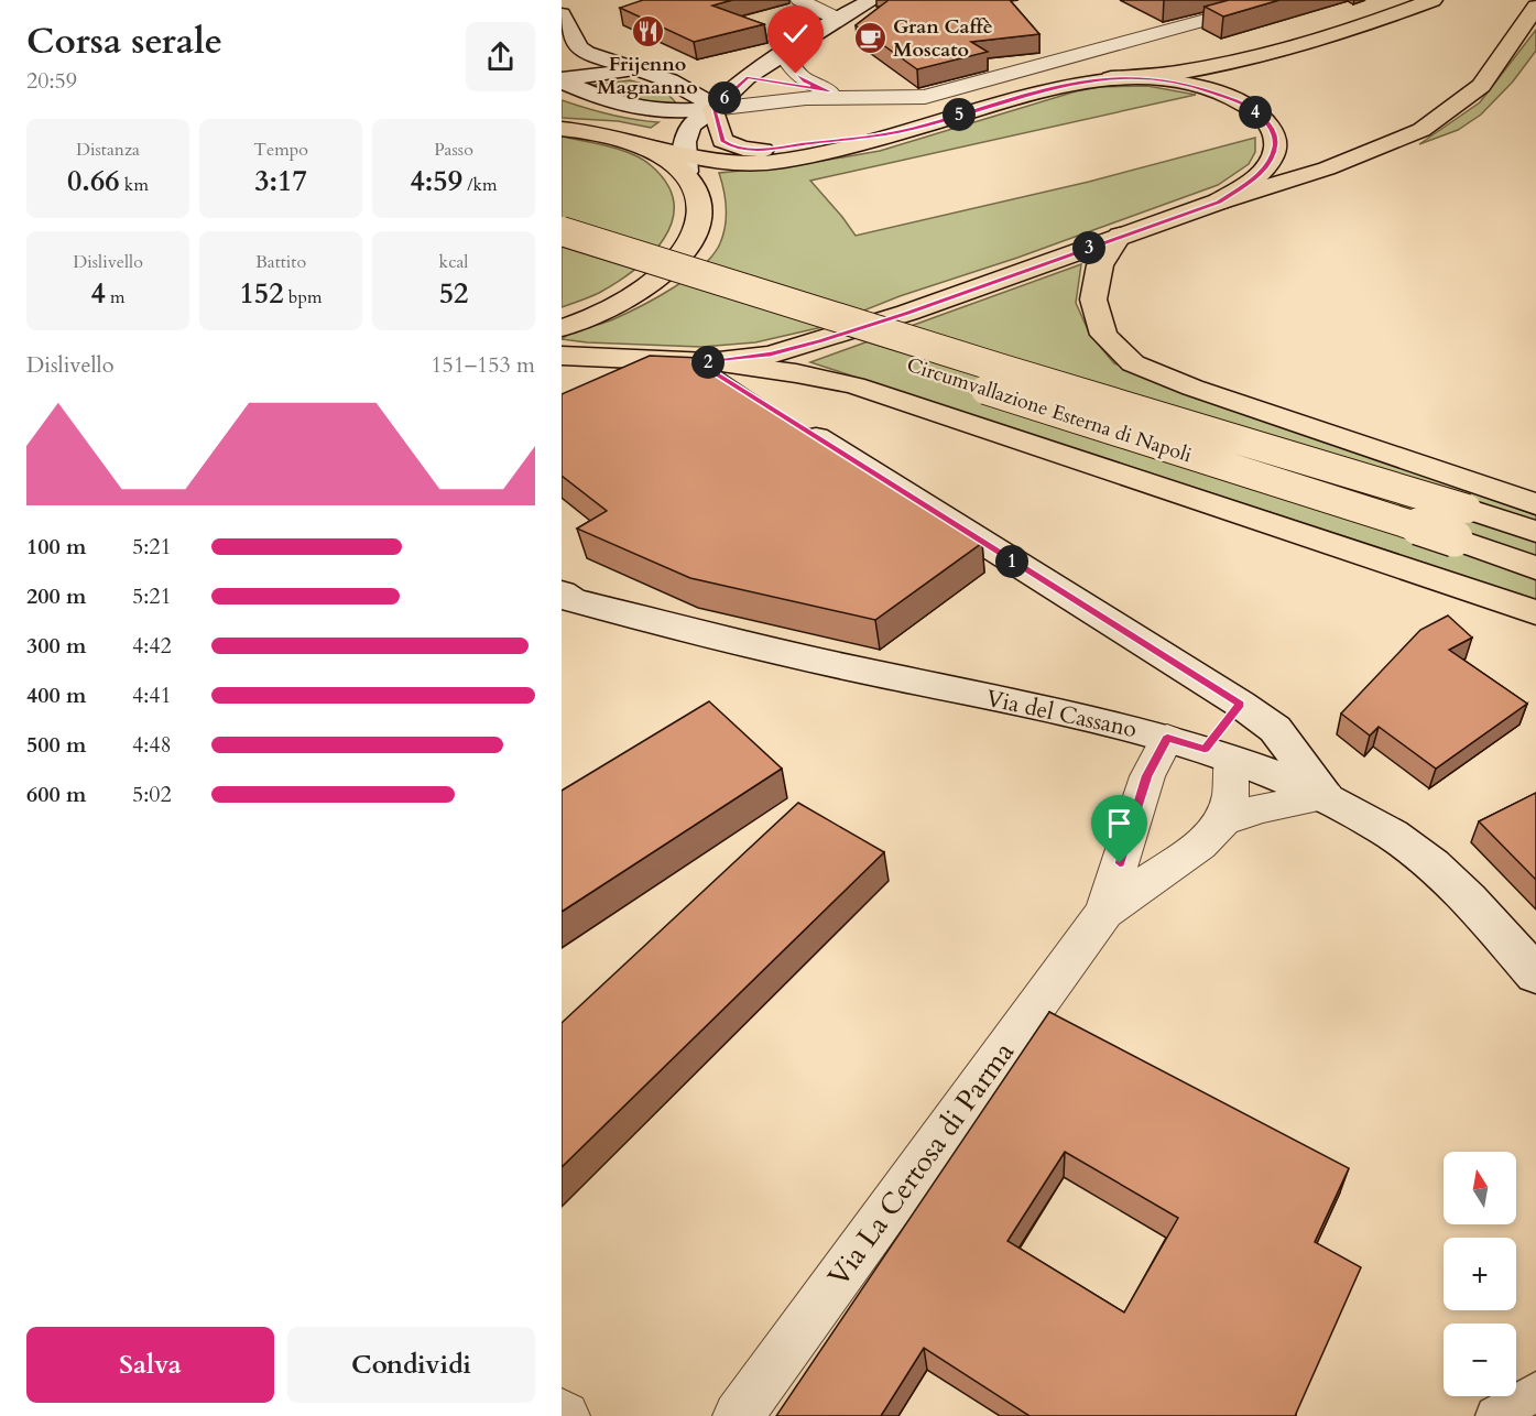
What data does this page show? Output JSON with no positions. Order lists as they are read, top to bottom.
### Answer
{
  "streets": {
    "main road": ["Circumvallazione Esterna di Napoli", "Via del Cassano"],
    "street": ["Via La Certosa di Parma"]
  },
  "crossings": [
    ["Via del Cassano", "Via La Certosa di Parma"]
  ],
  "places": {
    "restaurant": ["Frijenno Magnanno"],
    "cafe": ["Gran Caffè Moscato"]
  },
  "north": "top",
  "page": {
    "heading": ["Corsa serale", "20:59"],
    "pins": [
      "6",
      "4",
      "5",
      "3",
      "2",
      "1"
    ],
    "stats": [
      ["Distanza", "0.66 km"],
      ["Tempo", "3:17"],
      ["Passo", "4:59 /km"],
      ["Dislivello", "4 m"],
      ["Battito", "152 bpm"],
      ["kcal", "52"]
    ],
    "chart": ["Dislivello", "151–153 m"],
    "list": [
      {
        "name": "100 m",
        "note": "5:21"
      },
      {
        "name": "200 m",
        "note": "5:21"
      },
      {
        "name": "300 m",
        "note": "4:42"
      },
      {
        "name": "400 m",
        "note": "4:41"
      },
      {
        "name": "500 m",
        "note": "4:48"
      },
      {
        "name": "600 m",
        "note": "5:02"
      }
    ],
    "map_buttons": ["+", "−"],
    "buttons": ["Salva", "Condividi"]
  }
}
